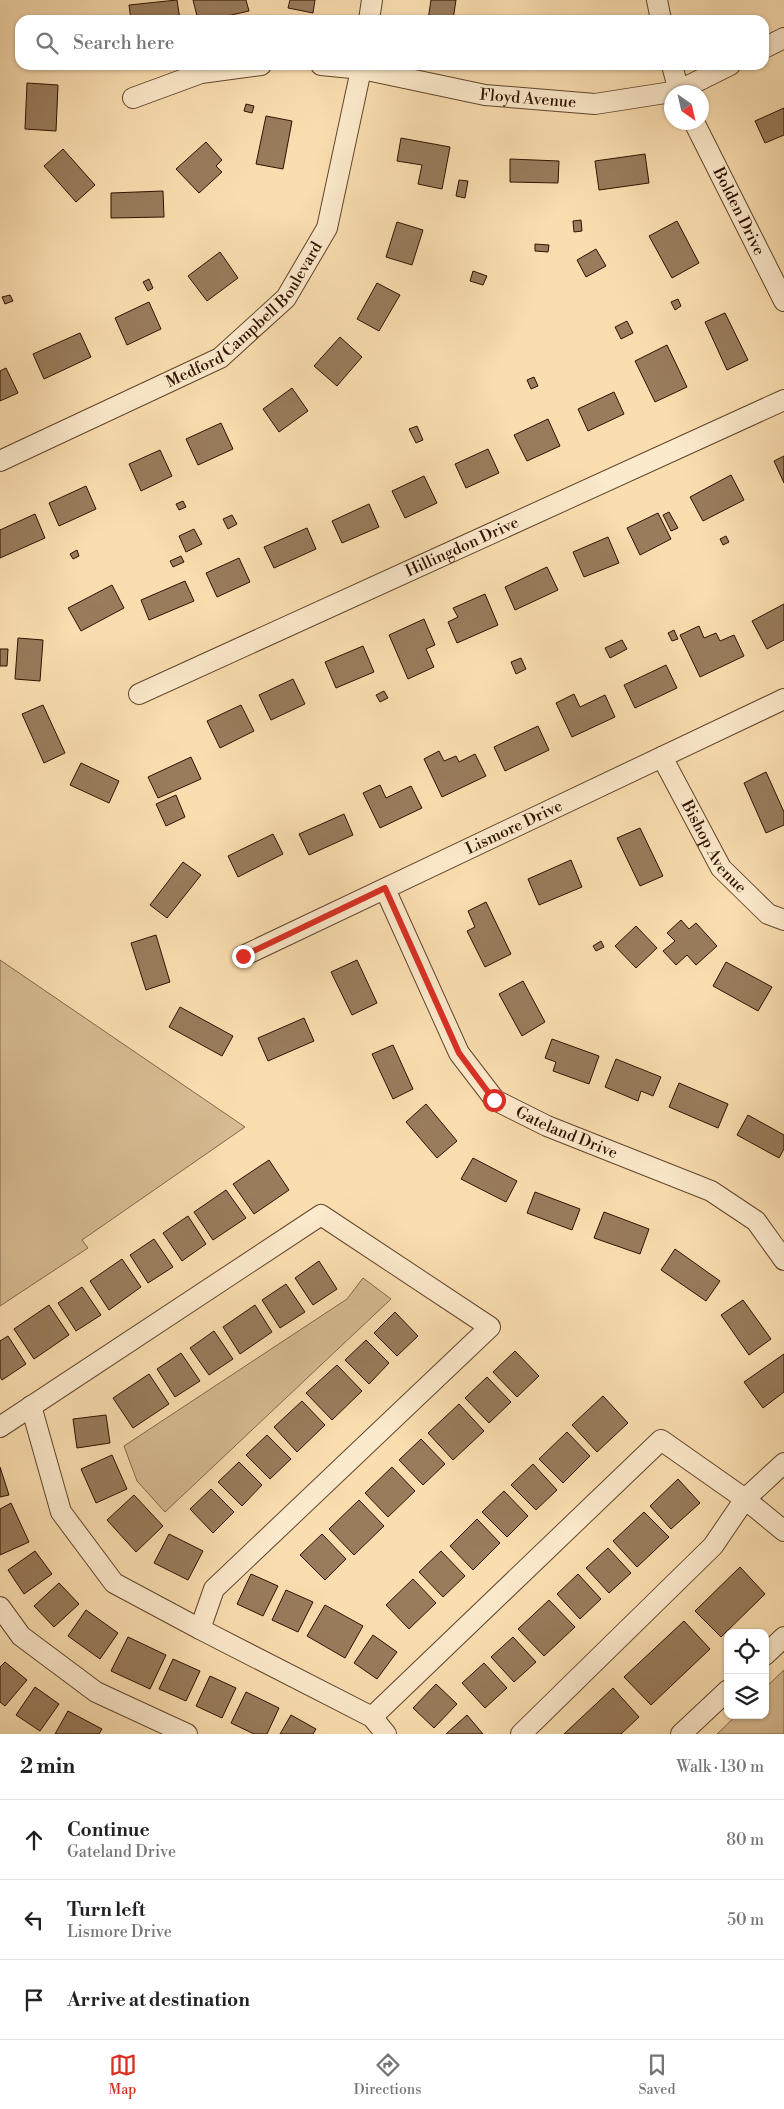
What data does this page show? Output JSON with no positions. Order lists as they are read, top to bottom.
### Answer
{
  "streets": {
    "street": [
      "Floyd Avenue",
      "Bolden Drive",
      "Medford Campbell Boulevard",
      "Hillingdon Drive",
      "Lismore Drive",
      "Bishop Avenue",
      "Gateland Drive"
    ]
  },
  "crossings": [
    ["Lismore Drive", "Bishop Avenue"],
    ["Lismore Drive", "Gateland Drive"]
  ],
  "north": "bottom right",
  "page": {
    "search": "Search here",
    "heading": ["2 min", "Walk · 130 m"],
    "list": [
      ["Continue", "Gateland Drive", "80 m"],
      ["Turn left", "Lismore Drive", "50 m"],
      "Arrive at destination"
    ],
    "nav": ["Map", "Directions", "Saved"]
  }
}
